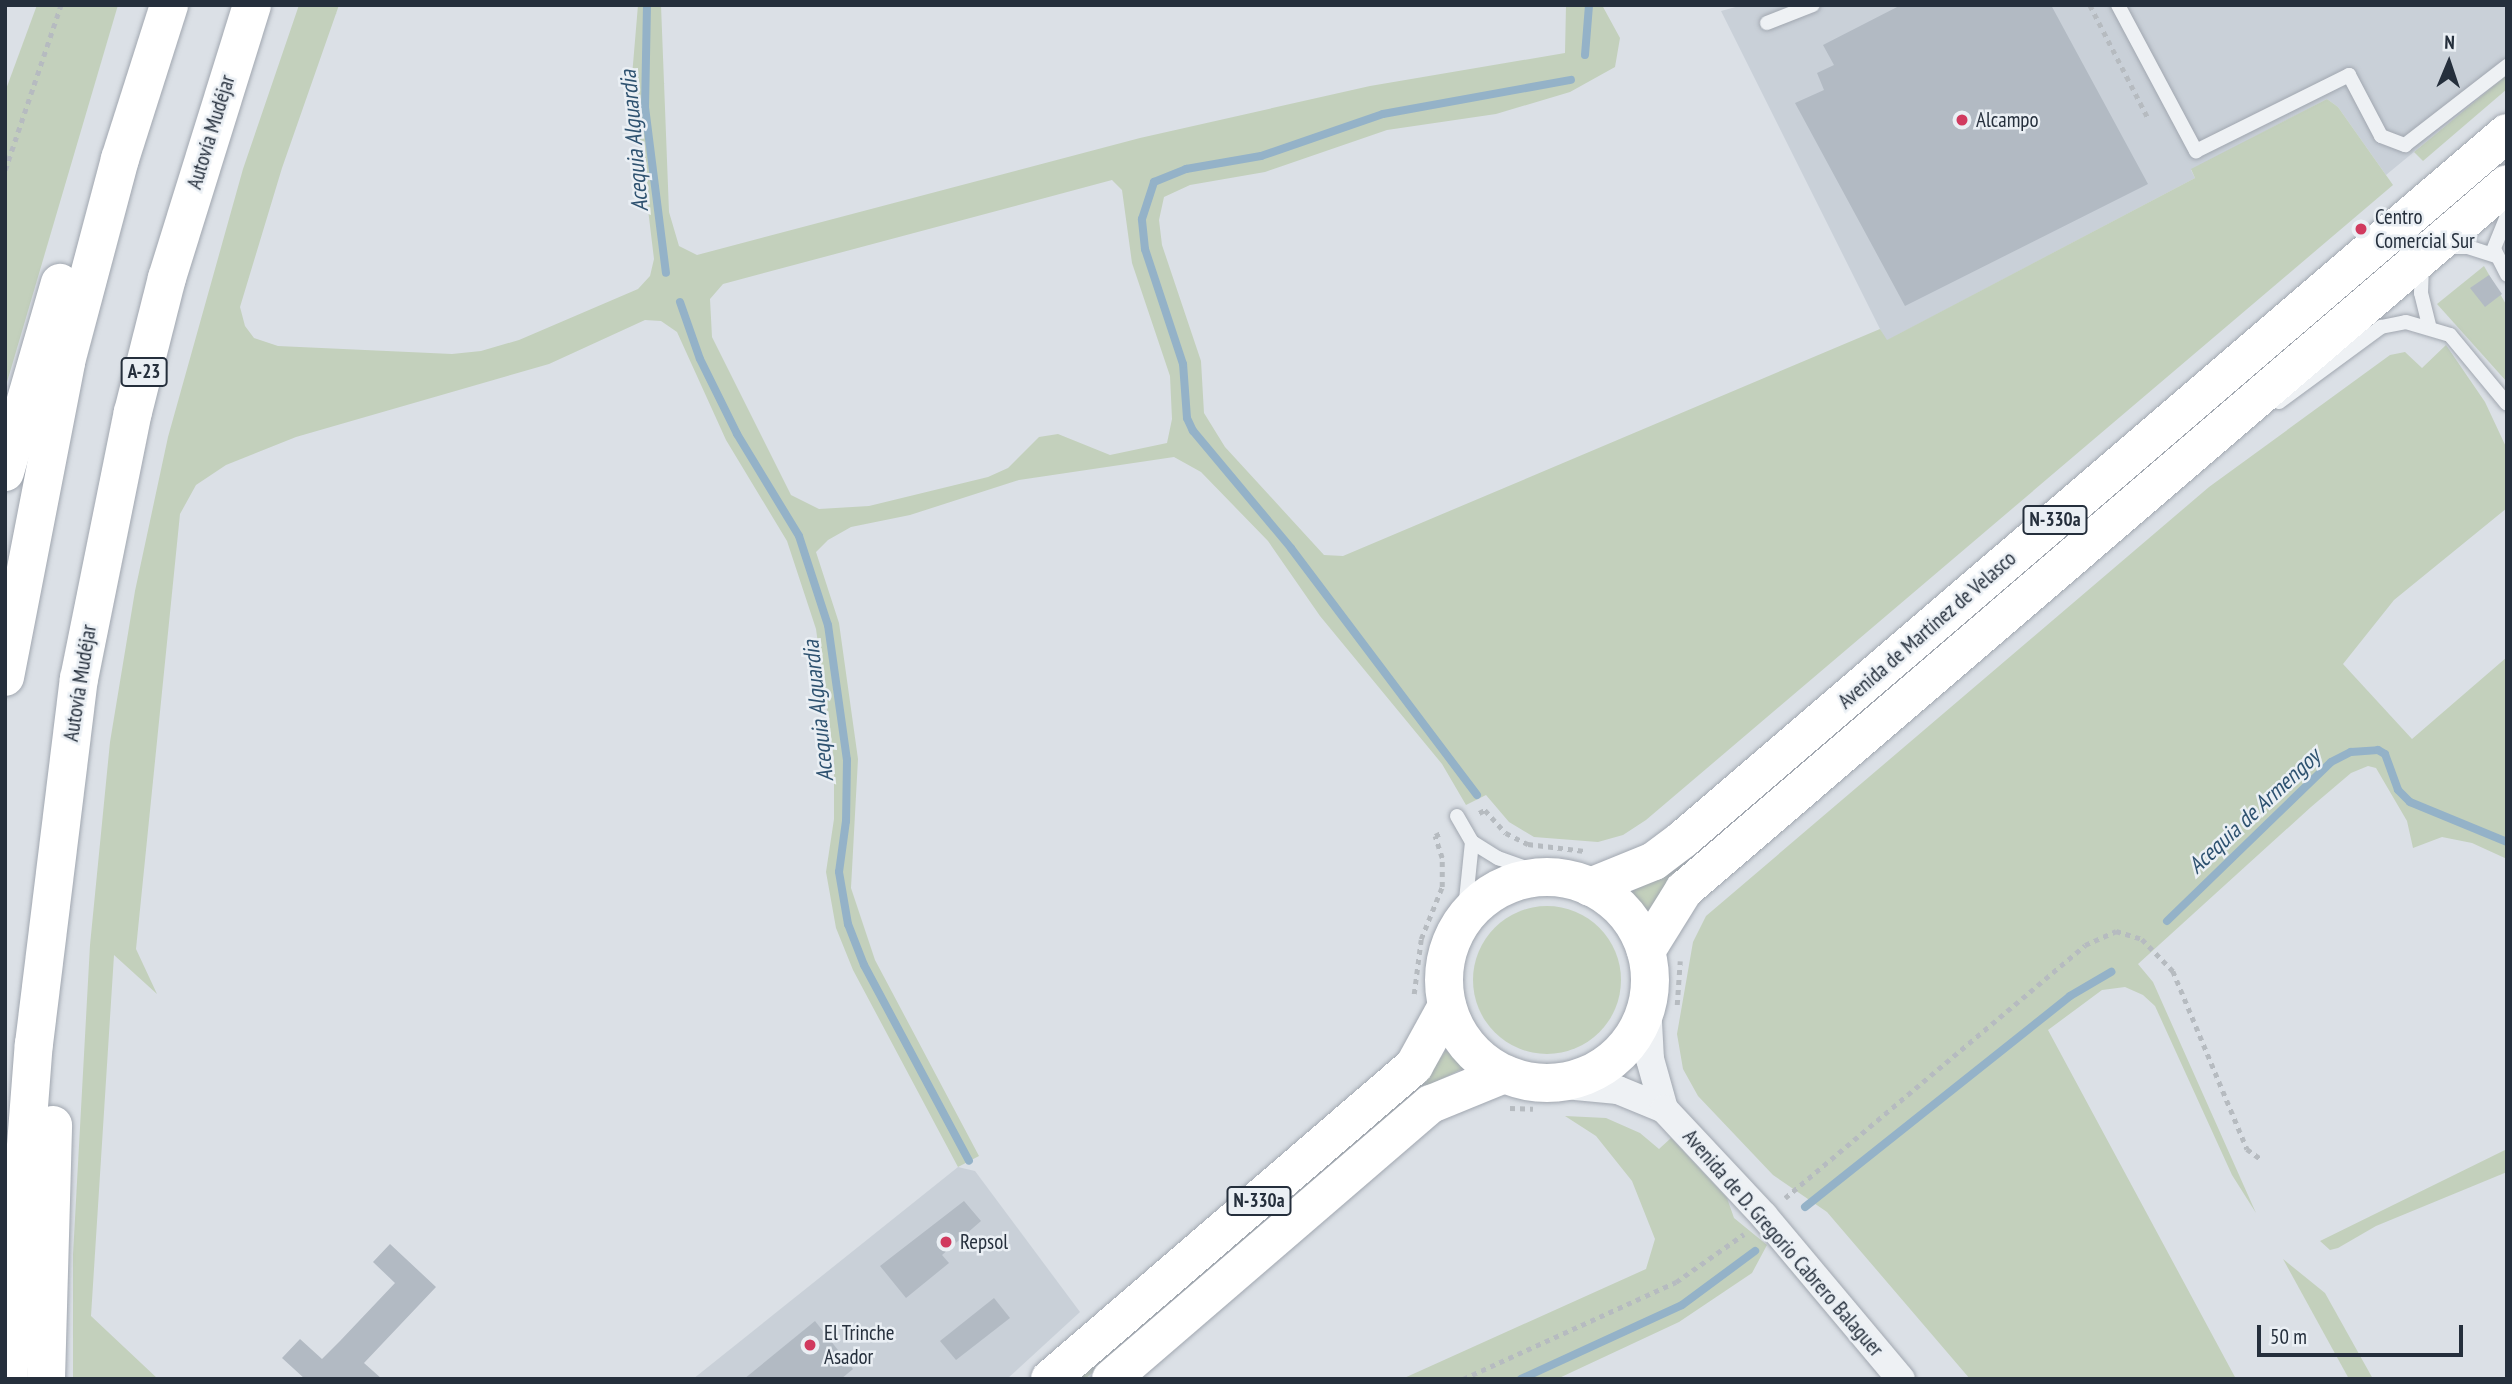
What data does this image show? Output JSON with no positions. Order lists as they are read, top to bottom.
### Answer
{
  "streets": {
    "highway": [
      "Autovía Mudéjar",
      "A-23",
      "N-330a",
      "Avenida de Martínez de Velasco"
    ],
    "street": ["Avenida de D. Gregorio Cabrero Balaguer"]
  },
  "crossings": [
    ["N-330a", "Avenida de Martínez de Velasco"],
    ["N-330a", "Avenida de D. Gregorio Cabrero Balaguer"]
  ],
  "water": ["Acequia Alguardia", "Acequia de Armengoy"],
  "places": [
    "Alcampo",
    "Centro Comercial Sur",
    "Repsol",
    "El Trinche Asador"
  ],
  "scale_bar": "50 m",
  "north": "top"
}
